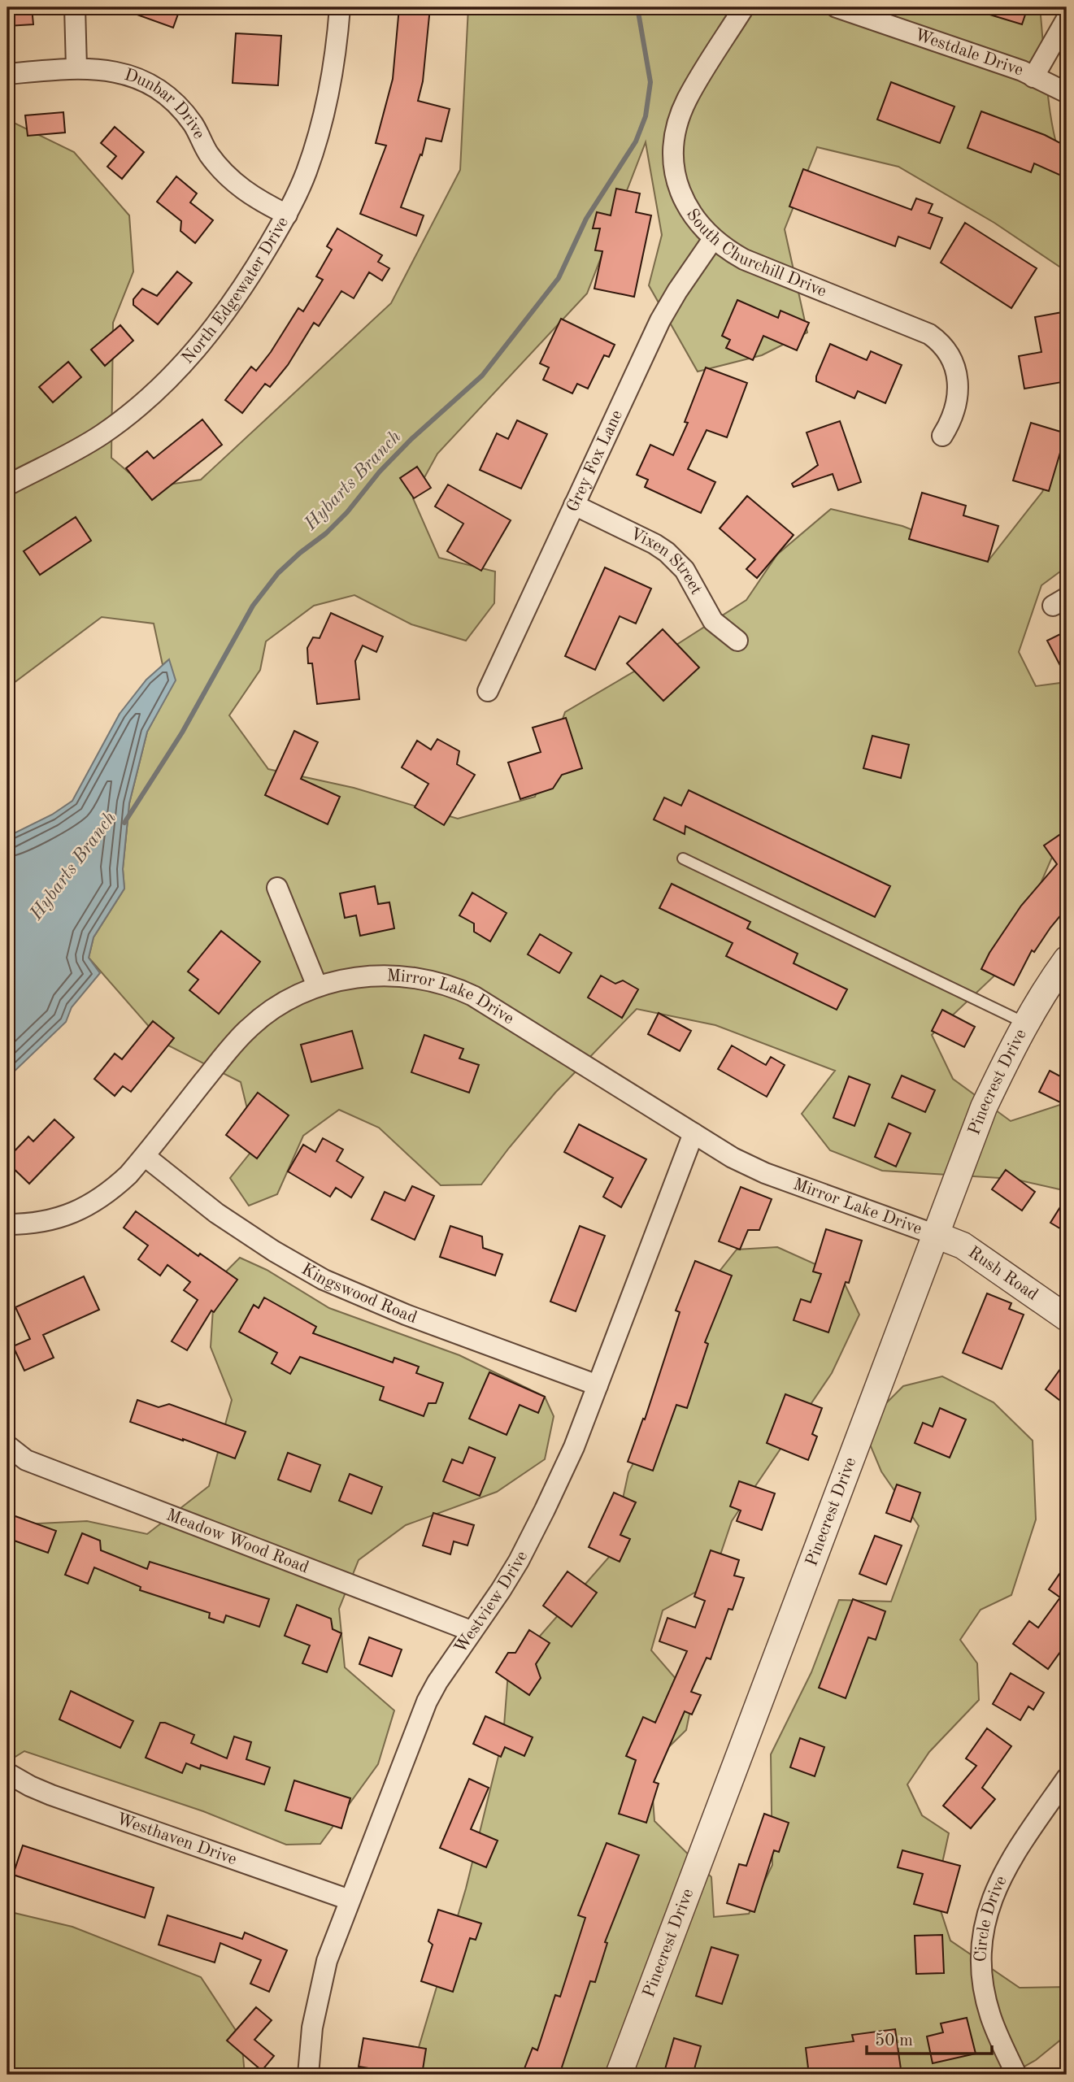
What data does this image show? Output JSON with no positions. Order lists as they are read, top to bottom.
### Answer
{
  "streets": {
    "street": [
      "Westdale Drive",
      "Dunbar Drive",
      "South Churchill Drive",
      "North Edgewater Drive",
      "Grey Fox Lane",
      "Vixen Street",
      "Mirror Lake Drive",
      "Pinecrest Drive",
      "Rush Road",
      "Kingswood Road",
      "Meadow Wood Road",
      "Westview Drive",
      "Westhaven Drive",
      "Circle Drive"
    ]
  },
  "crossings": [
    ["Dunbar Drive", "North Edgewater Drive"],
    ["South Churchill Drive", "Grey Fox Lane"],
    ["Grey Fox Lane", "Vixen Street"],
    ["Mirror Lake Drive", "Pinecrest Drive"],
    ["Mirror Lake Drive", "Rush Road"],
    ["Mirror Lake Drive", "Kingswood Road"],
    ["Mirror Lake Drive", "Westview Drive"],
    ["Pinecrest Drive", "Rush Road"],
    ["Kingswood Road", "Westview Drive"],
    ["Meadow Wood Road", "Westview Drive"],
    ["Westview Drive", "Westhaven Drive"]
  ],
  "water": ["Hybarts Branch"],
  "scale_bar": "50 m"
}
